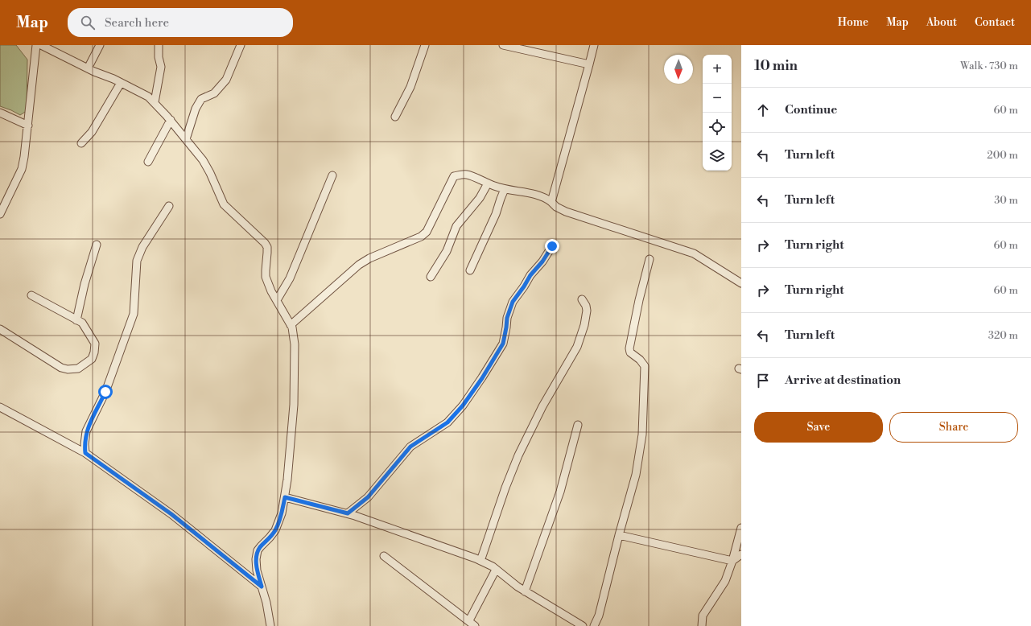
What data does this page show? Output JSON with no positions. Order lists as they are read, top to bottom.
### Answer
{
  "north": "bottom",
  "page": {
    "header": "Map",
    "search": "Search here",
    "nav": [
      "Home",
      "Map",
      "About",
      "Contact"
    ],
    "heading": ["10 min", "Walk · 730 m"],
    "map_buttons": ["+", "−"],
    "list": [
      ["Continue", "60 m"],
      ["Turn left", "200 m"],
      ["Turn left", "30 m"],
      ["Turn right", "60 m"],
      ["Turn right", "60 m"],
      ["Turn left", "320 m"],
      "Arrive at destination"
    ],
    "buttons": ["Save", "Share"]
  }
}
